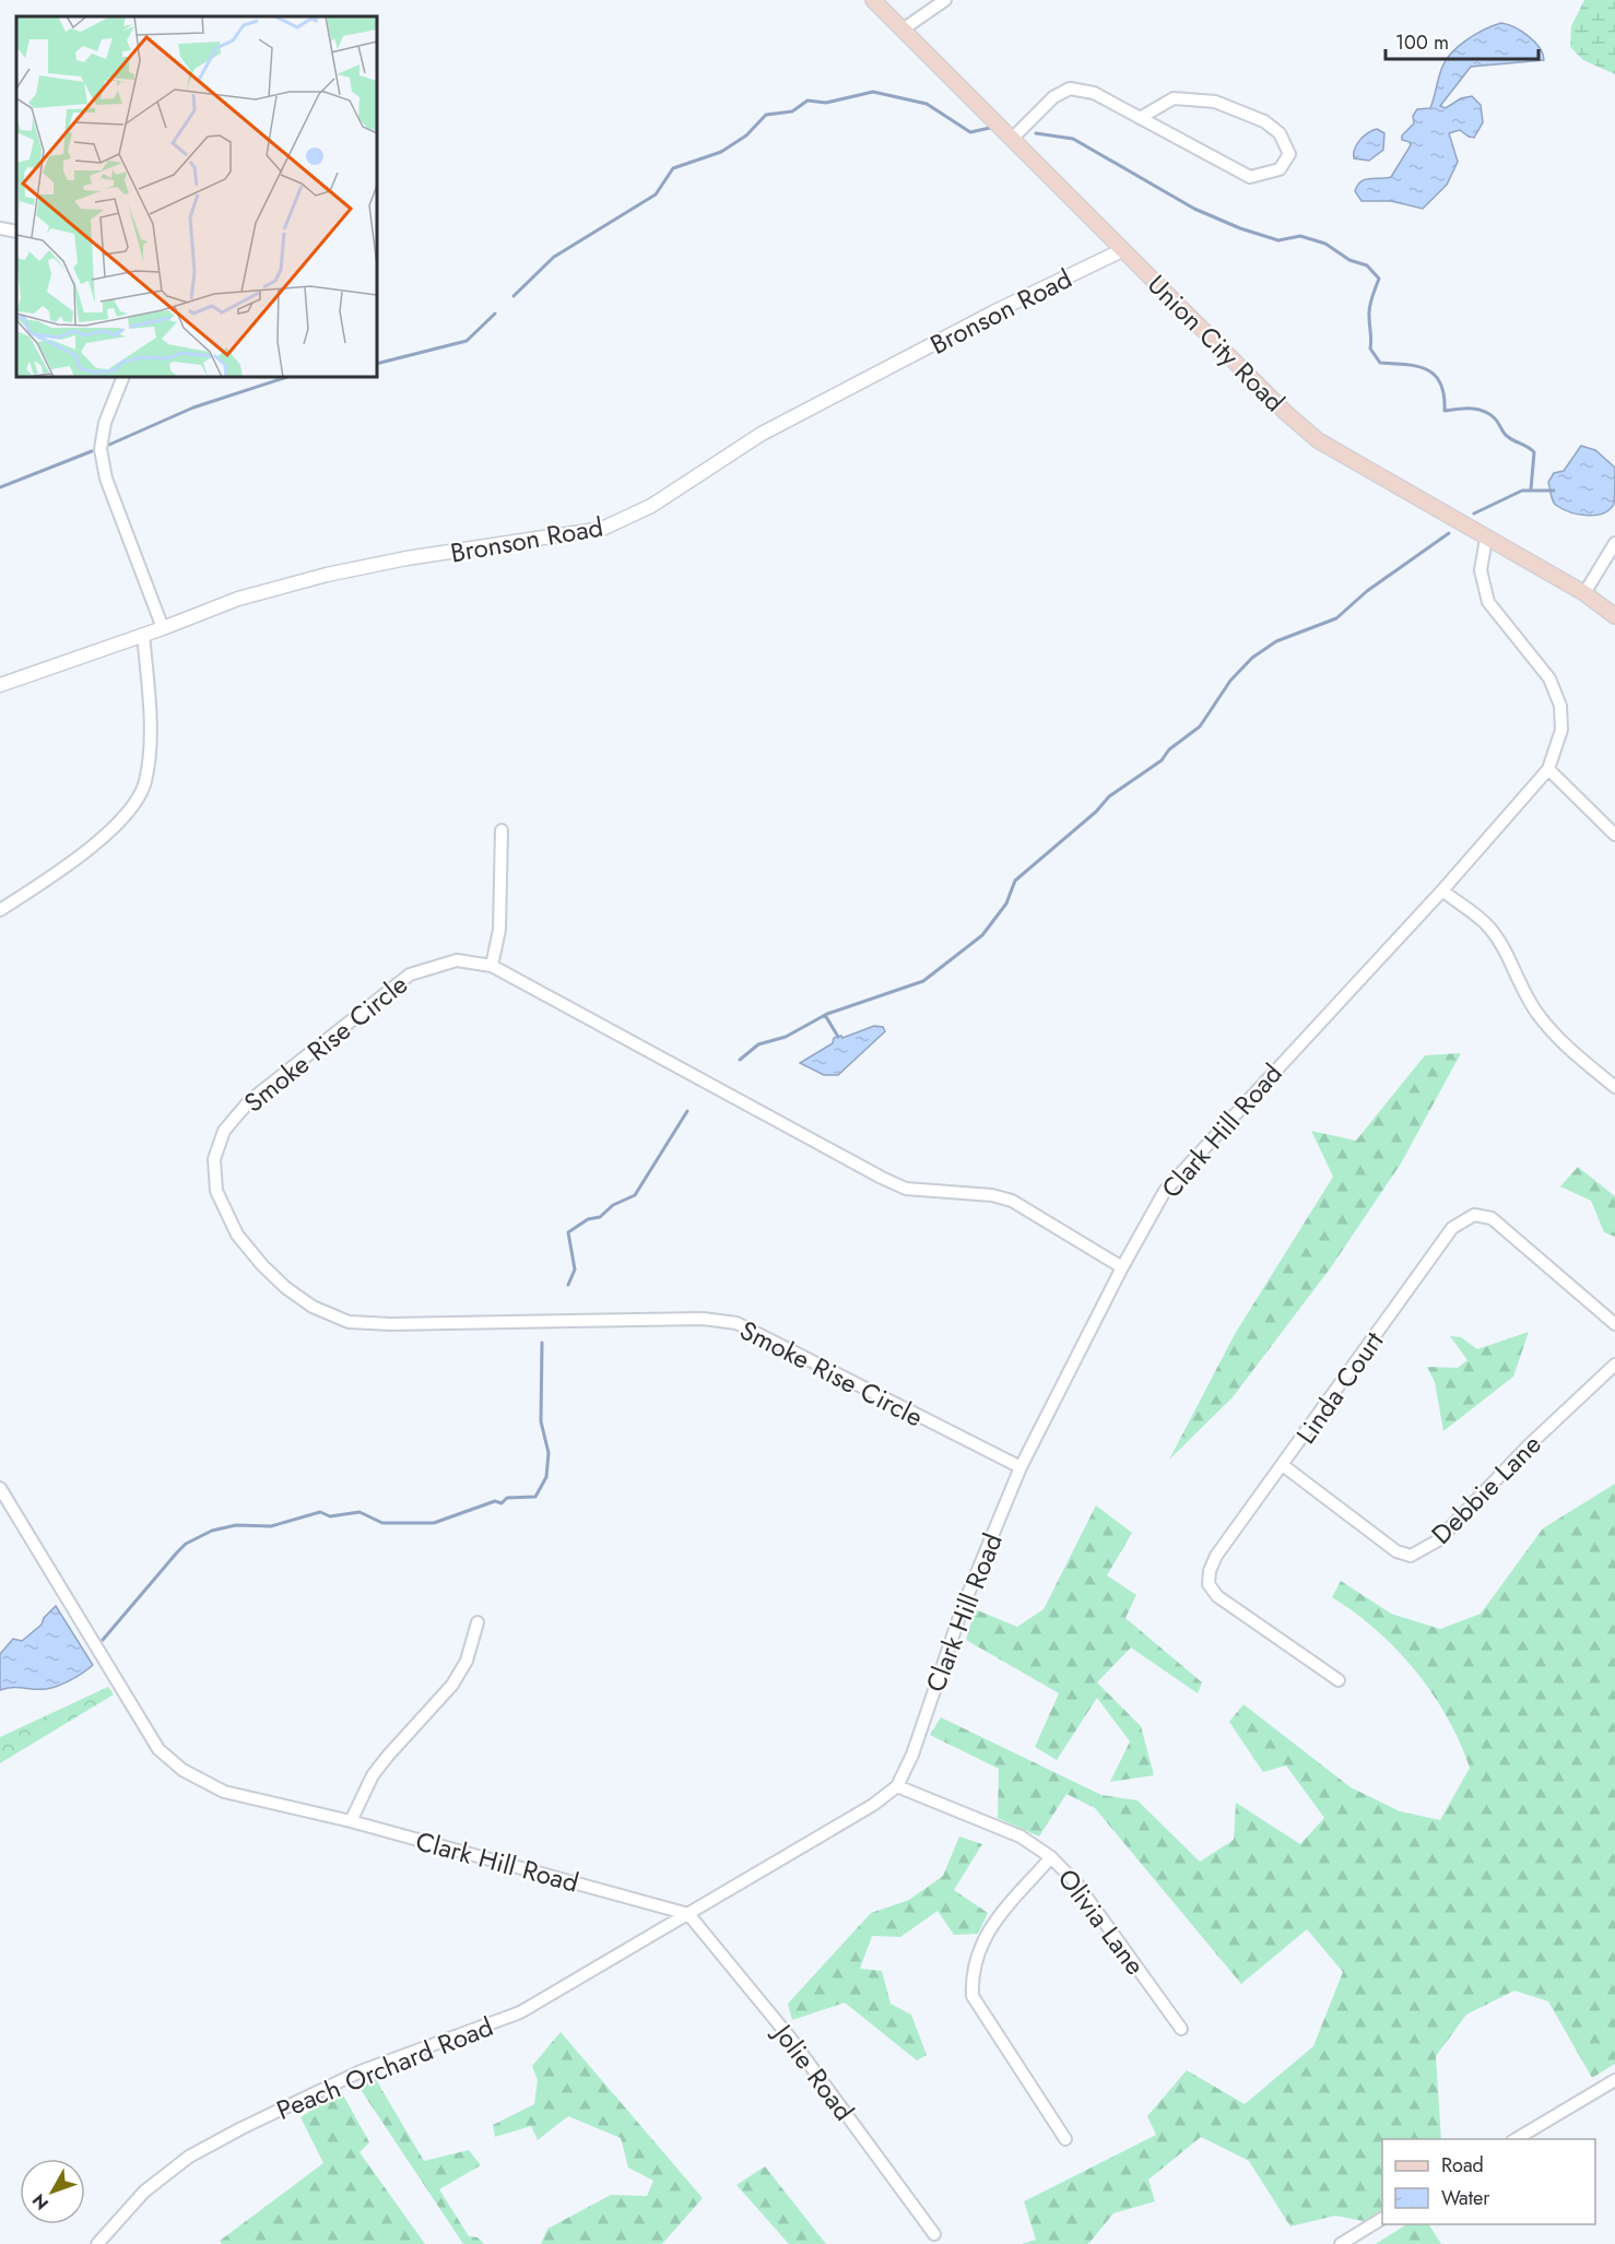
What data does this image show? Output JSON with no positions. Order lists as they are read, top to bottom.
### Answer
{
  "streets": {
    "main road": ["Union City Road"],
    "street": [
      "Bronson Road",
      "Smoke Rise Circle",
      "Clark Hill Road",
      "Linda Court",
      "Debbie Lane",
      "Olivia Lane",
      "Peach Orchard Road",
      "Jolie Road"
    ]
  },
  "crossings": [
    ["Bronson Road", "Union City Road"],
    ["Union City Road", "Clark Hill Road"],
    ["Smoke Rise Circle", "Clark Hill Road"],
    ["Clark Hill Road", "Olivia Lane"],
    ["Clark Hill Road", "Peach Orchard Road"],
    ["Clark Hill Road", "Jolie Road"],
    ["Linda Court", "Debbie Lane"],
    ["Peach Orchard Road", "Jolie Road"]
  ],
  "legend": ["Road", "Water"],
  "scale_bar": "100 m",
  "north": "bottom left"
}
